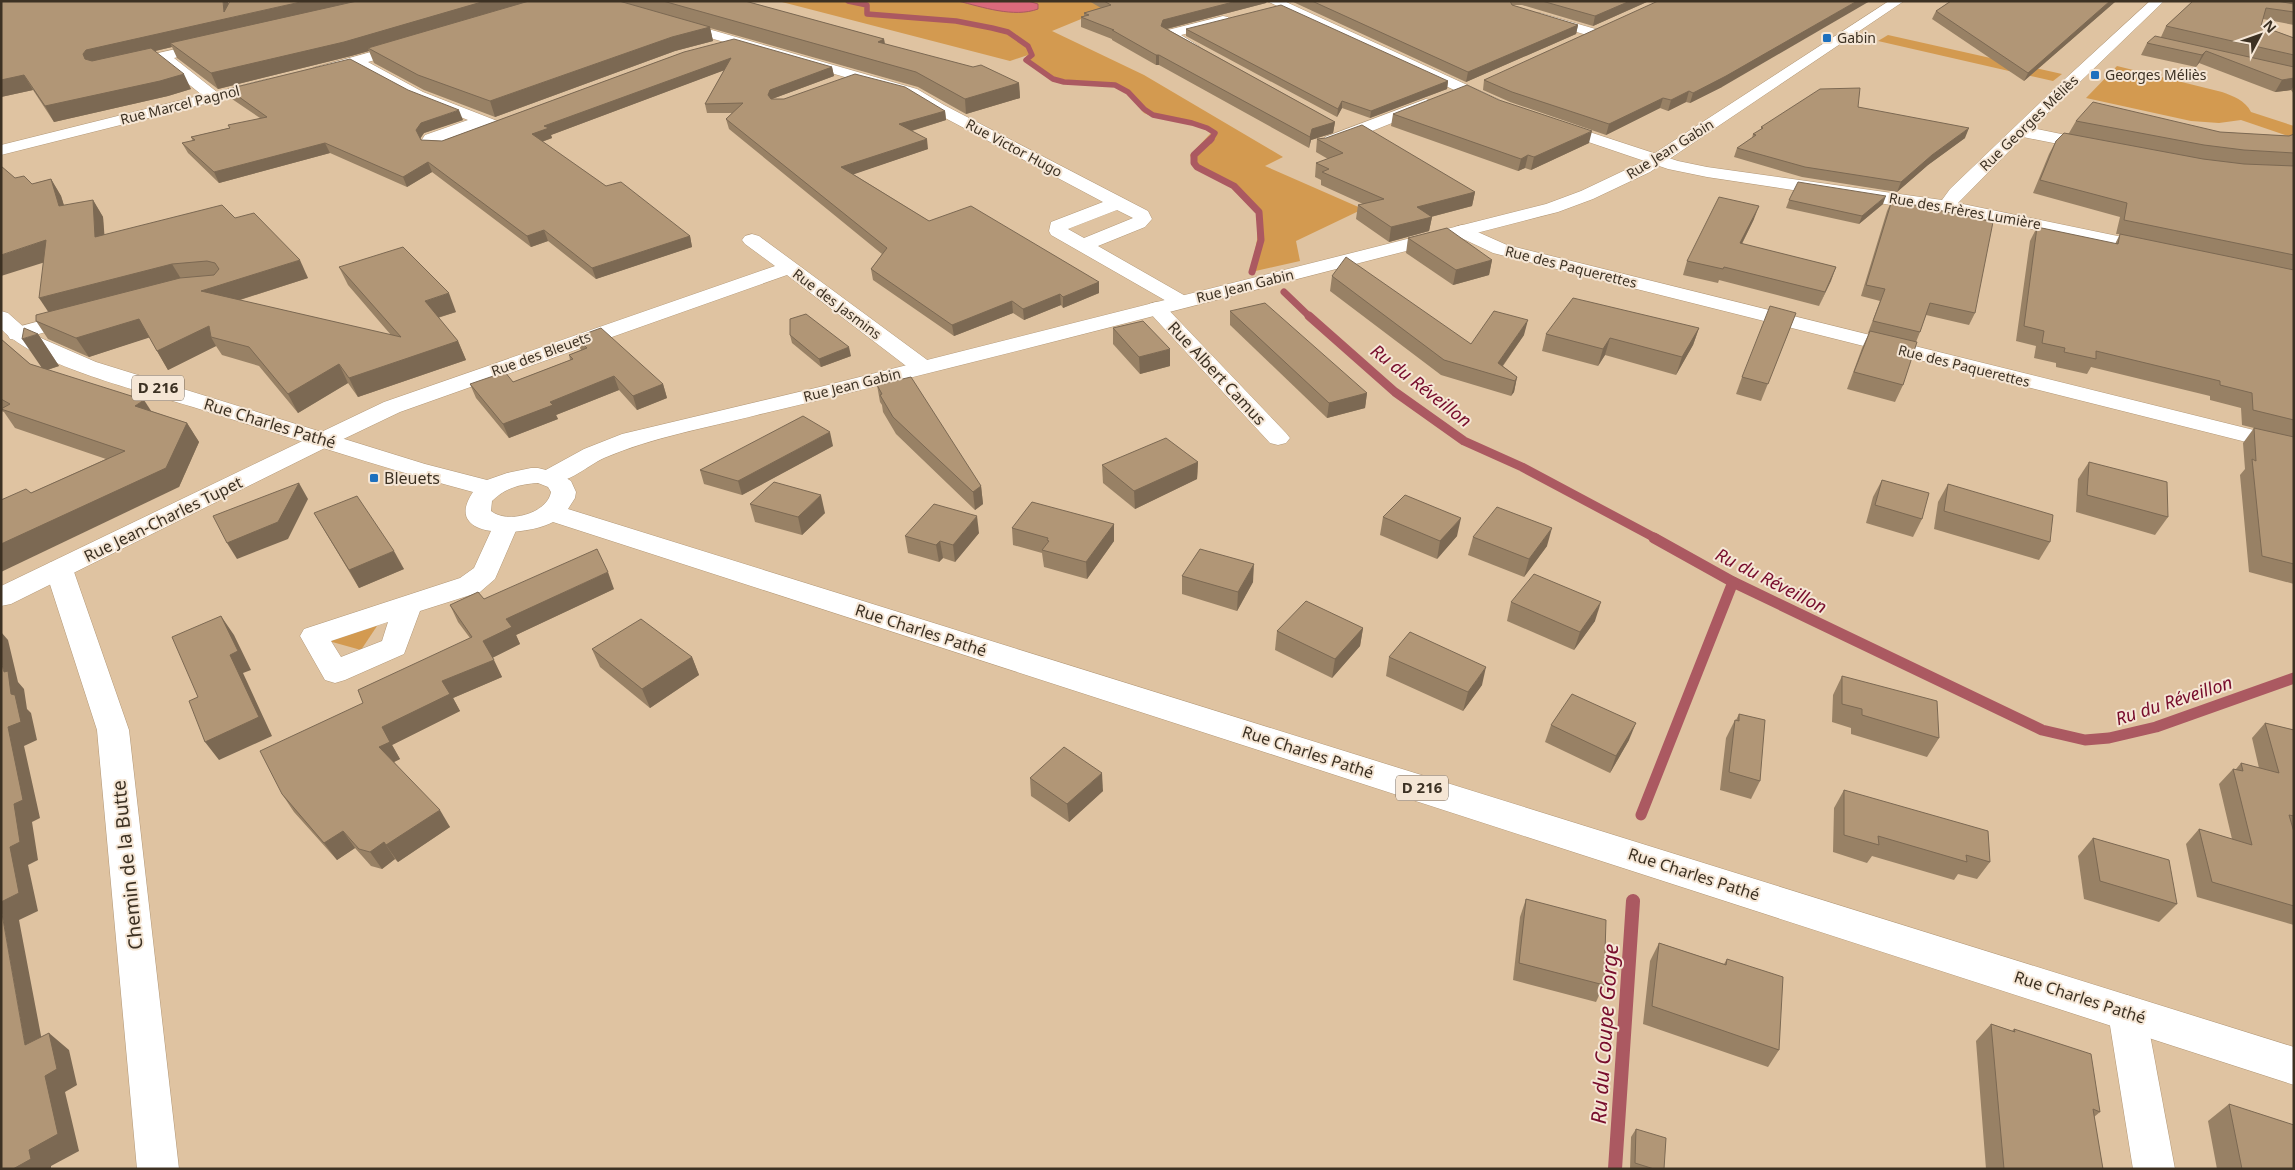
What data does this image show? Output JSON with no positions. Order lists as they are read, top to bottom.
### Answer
{
  "streets": {
    "street": [
      "Rue Marcel Pagnol",
      "Rue Georges Méliès",
      "Rue Victor Hugo",
      "Rue Jean Gabin",
      "Rue des Frères Lumière",
      "Rue des Paquerettes",
      "Rue des Jasmins",
      "Rue des Bleuets",
      "Rue Albert Camus",
      "D 216",
      "Rue Charles Pathé",
      "Rue Jean-Charles Tupet",
      "Chemin de la Butte"
    ]
  },
  "crossings": [
    ["Rue Georges Méliès", "Rue des Frères Lumière"],
    ["Rue Jean Gabin", "Rue des Frères Lumière"],
    ["Rue Jean Gabin", "Rue des Paquerettes"],
    ["Rue Jean Gabin", "Rue des Jasmins"],
    ["Rue Jean Gabin", "Rue Albert Camus"],
    ["Rue des Jasmins", "Rue des Bleuets"],
    ["Rue des Bleuets", "Rue Charles Pathé"],
    ["Rue des Bleuets", "Rue Jean-Charles Tupet"],
    ["Rue Charles Pathé", "Rue Jean-Charles Tupet"],
    ["Rue Jean-Charles Tupet", "Chemin de la Butte"]
  ],
  "water": ["Ru du Réveillon", "Ru du Coupe Gorge"],
  "places": {
    "transit": ["Gabin", "Georges Méliès", "Bleuets"]
  },
  "north": "top right"
}
